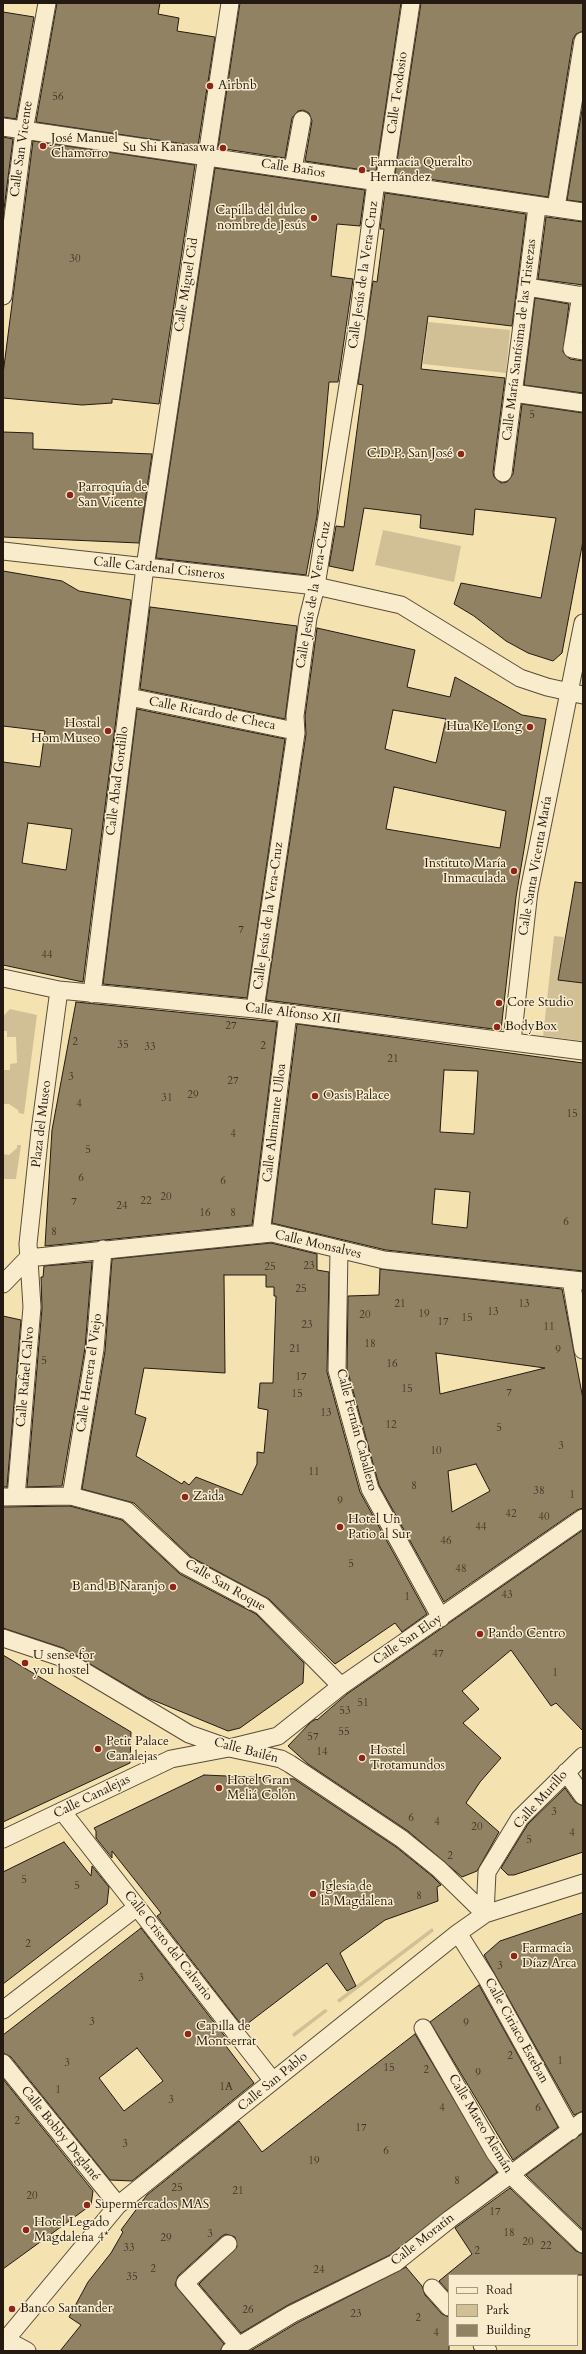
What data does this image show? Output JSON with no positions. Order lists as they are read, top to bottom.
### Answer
{
  "streets": {
    "street": [
      "Calle Teodosio",
      "Calle San Vicente",
      "Calle Baños",
      "Calle Jesús de la Vera-Cruz",
      "Calle Miguel Cid",
      "Calle María Santísima de las Tristezas",
      "Calle Cardenal Cisneros",
      "Calle Ricardo de Checa",
      "Calle Abad Gordillo",
      "Calle Santa Vicenta María",
      "Calle Alfonso XII",
      "Calle Almirante Ulloa",
      "Plaza del Museo",
      "Calle Monsalves",
      "Calle Herrera el Viejo",
      "Calle Rafael Calvo",
      "Calle Fernán Caballero",
      "Calle San Roque",
      "Calle San Eloy",
      "Calle Bailén",
      "Calle Canalejas",
      "Calle Murillo",
      "Calle Cristo del Calvario",
      "Calle Ciriaco Esteban",
      "Calle San Pablo",
      "Calle Mateo Alemán",
      "Calle Bobby Deglané",
      "Calle Moratín"
    ]
  },
  "crossings": [
    ["Calle Teodosio", "Calle Baños"],
    ["Calle Teodosio", "Calle Jesús de la Vera-Cruz"],
    ["Calle San Vicente", "Calle Baños"],
    ["Calle Baños", "Calle Jesús de la Vera-Cruz"],
    ["Calle Baños", "Calle Miguel Cid"],
    ["Calle Baños", "Calle María Santísima de las Tristezas"],
    ["Calle Jesús de la Vera-Cruz", "Calle Cardenal Cisneros"],
    ["Calle Jesús de la Vera-Cruz", "Calle Ricardo de Checa"],
    ["Calle Jesús de la Vera-Cruz", "Calle Alfonso XII"],
    ["Calle Miguel Cid", "Calle Cardenal Cisneros"],
    ["Calle Miguel Cid", "Calle Abad Gordillo"],
    ["Calle Cardenal Cisneros", "Calle Abad Gordillo"],
    ["Calle Cardenal Cisneros", "Calle Santa Vicenta María"],
    ["Calle Ricardo de Checa", "Calle Abad Gordillo"],
    ["Calle Abad Gordillo", "Calle Alfonso XII"],
    ["Calle Santa Vicenta María", "Calle Alfonso XII"],
    ["Calle Alfonso XII", "Calle Almirante Ulloa"],
    ["Calle Alfonso XII", "Plaza del Museo"],
    ["Calle Almirante Ulloa", "Calle Monsalves"],
    ["Plaza del Museo", "Calle Monsalves"],
    ["Plaza del Museo", "Calle Rafael Calvo"],
    ["Calle Monsalves", "Calle Herrera el Viejo"],
    ["Calle Monsalves", "Calle Rafael Calvo"],
    ["Calle Monsalves", "Calle Fernán Caballero"],
    ["Calle Herrera el Viejo", "Calle San Roque"],
    ["Calle Rafael Calvo", "Calle San Roque"],
    ["Calle Fernán Caballero", "Calle San Eloy"],
    ["Calle San Roque", "Calle San Eloy"],
    ["Calle San Eloy", "Calle Bailén"],
    ["Calle San Eloy", "Calle Canalejas"],
    ["Calle Bailén", "Calle Canalejas"],
    ["Calle Bailén", "Calle Murillo"],
    ["Calle Bailén", "Calle San Pablo"],
    ["Calle Canalejas", "Calle Cristo del Calvario"],
    ["Calle Murillo", "Calle San Pablo"],
    ["Calle Cristo del Calvario", "Calle San Pablo"],
    ["Calle Ciriaco Esteban", "Calle San Pablo"],
    ["Calle Ciriaco Esteban", "Calle Moratín"],
    ["Calle San Pablo", "Calle Bobby Deglané"],
    ["Calle Mateo Alemán", "Calle Moratín"]
  ],
  "places": [
    "Airbnb",
    "José Manuel Chamorro",
    "Su Shi Kanasawa",
    "Farmacia Queralto Hernández",
    "Capilla del dulce nombre de Jesús",
    "C.D.P. San José",
    "Parroquia de San Vicente",
    "Hua Ke Long",
    "Hostal Hom Museo",
    "Instituto María Inmaculada",
    "Core Studio",
    "BodyBox",
    "Oasis Palace",
    "Zaida",
    "Hotel Un Patio al Sur",
    "B and B Naranjo",
    "Pando Centro",
    "U sense for you hostel",
    "Petit Palace Canalejas",
    "Hostel Trotamundos",
    "Hotel Gran Meliá Colón",
    "Iglesia de la Magdalena",
    "Farmacia Díaz Arca",
    "Capilla de Montserrat",
    "Supermercados MAS",
    "Hotel Legado Magdalena 4*",
    "Banco Santander"
  ],
  "house_numbers": [
    "56",
    "30",
    "5",
    "7",
    "44",
    "27",
    "2",
    "35",
    "2",
    "33",
    "21",
    "3",
    "27",
    "29",
    "31",
    "4",
    "15",
    "4",
    "5",
    "6",
    "6",
    "20",
    "22",
    "7",
    "24",
    "16",
    "8",
    "6",
    "8",
    "23",
    "25",
    "25",
    "21",
    "13",
    "13",
    "19",
    "20",
    "15",
    "17",
    "23",
    "11",
    "18",
    "21",
    "9",
    "5",
    "16",
    "17",
    "15",
    "7",
    "15",
    "13",
    "12",
    "5",
    "3",
    "10",
    "11",
    "8",
    "38",
    "1",
    "9",
    "42",
    "40",
    "44",
    "46",
    "5",
    "48",
    "43",
    "1",
    "47",
    "1",
    "51",
    "53",
    "55",
    "57",
    "14",
    "3",
    "6",
    "4",
    "20",
    "4",
    "5",
    "2",
    "5",
    "5",
    "8",
    "2",
    "3",
    "3",
    "3",
    "9",
    "2",
    "1",
    "3",
    "15",
    "2",
    "9",
    "1A",
    "1",
    "3",
    "4",
    "6",
    "2",
    "17",
    "3",
    "6",
    "19",
    "8",
    "25",
    "21",
    "20",
    "17",
    "18",
    "3",
    "29",
    "20",
    "22",
    "33",
    "2",
    "2",
    "24",
    "35",
    "26",
    "23",
    "2",
    "4"
  ],
  "legend": ["Road", "Park", "Building"]
}
